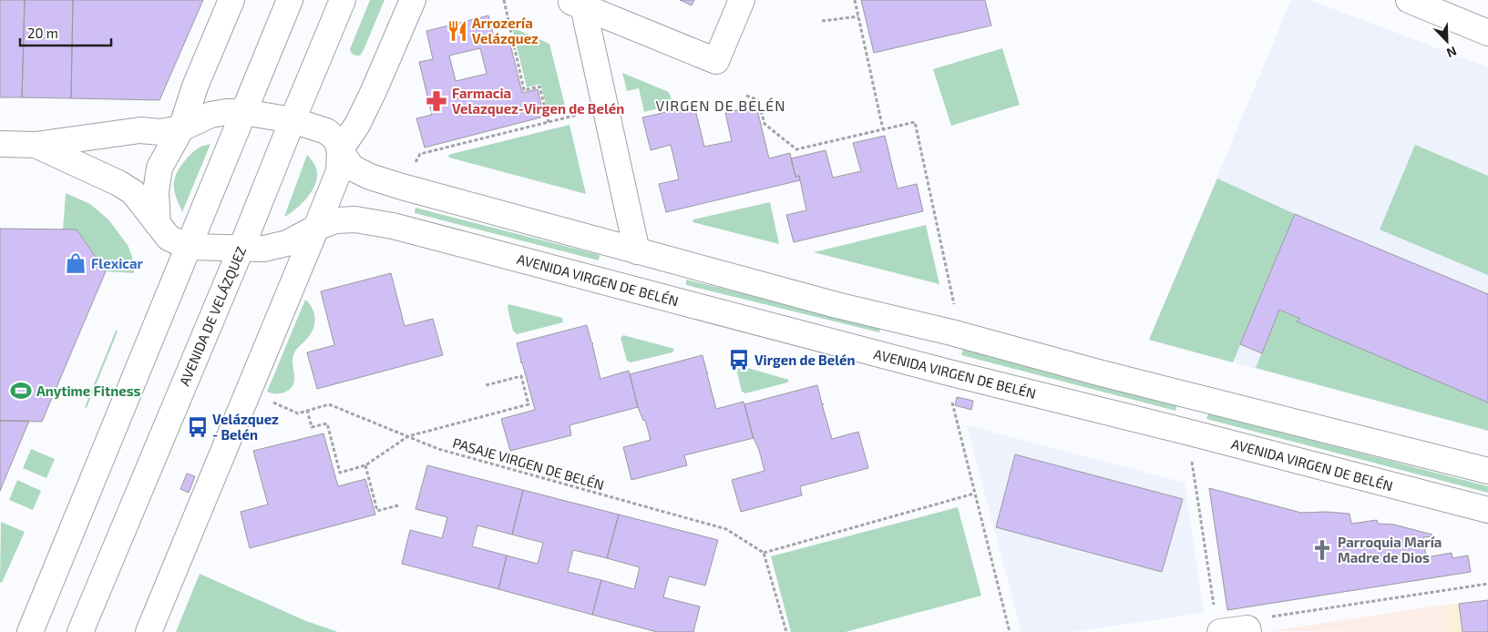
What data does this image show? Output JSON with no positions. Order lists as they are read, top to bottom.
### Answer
{
  "streets": {
    "street": ["AVENIDA VIRGEN DE BELÉN", "AVENIDA DE VELÁZQUEZ"],
    "path": ["PASAJE VIRGEN DE BELÉN"]
  },
  "crossings": [
    ["AVENIDA VIRGEN DE BELÉN", "AVENIDA DE VELÁZQUEZ"]
  ],
  "districts": ["VIRGEN DE BELÉN"],
  "places": {
    "restaurant": ["Arrozería Velázquez"],
    "pharmacy": ["Farmacia Velazquez-Virgen de Belén"],
    "shop": ["Flexicar"],
    "bus stop": ["Virgen de Belén", "Velázquez - Belén"],
    "sports": ["Anytime Fitness"],
    "church": ["Parroquia María Madre de Dios"]
  },
  "scale_bar": "20 m",
  "north": "bottom right"
}
